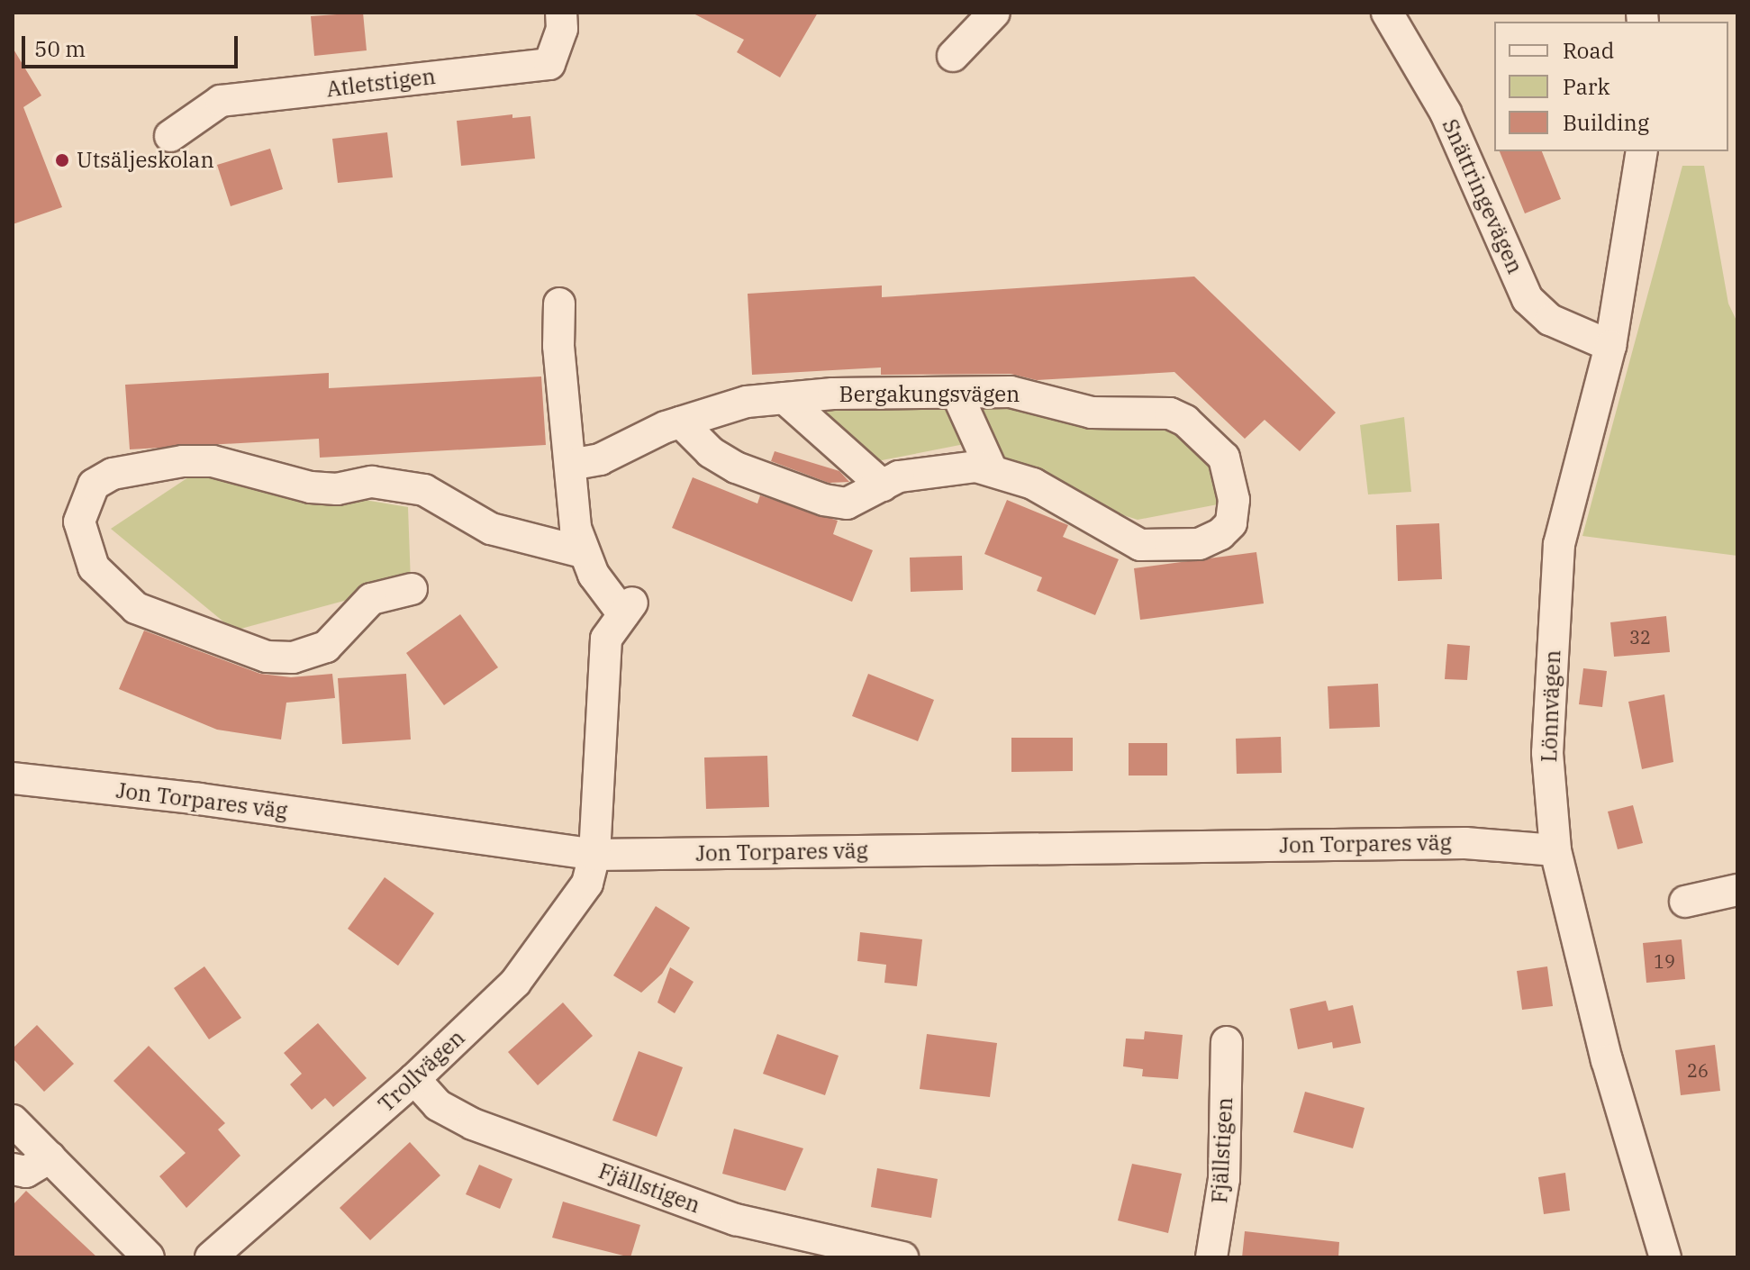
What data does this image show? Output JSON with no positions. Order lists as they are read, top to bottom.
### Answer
{
  "streets": {
    "street": [
      "Atletstigen",
      "Snättringevägen",
      "Bergakungsvägen",
      "Lönnvägen",
      "Jon Torpares väg",
      "Trollvägen",
      "Fjällstigen"
    ]
  },
  "crossings": [
    ["Snättringevägen", "Lönnvägen"],
    ["Lönnvägen", "Jon Torpares väg"],
    ["Jon Torpares väg", "Trollvägen"],
    ["Trollvägen", "Fjällstigen"]
  ],
  "places": ["Utsäljeskolan"],
  "house_numbers": ["32", "19", "26"],
  "legend": ["Road", "Park", "Building"],
  "scale_bar": "50 m"
}
